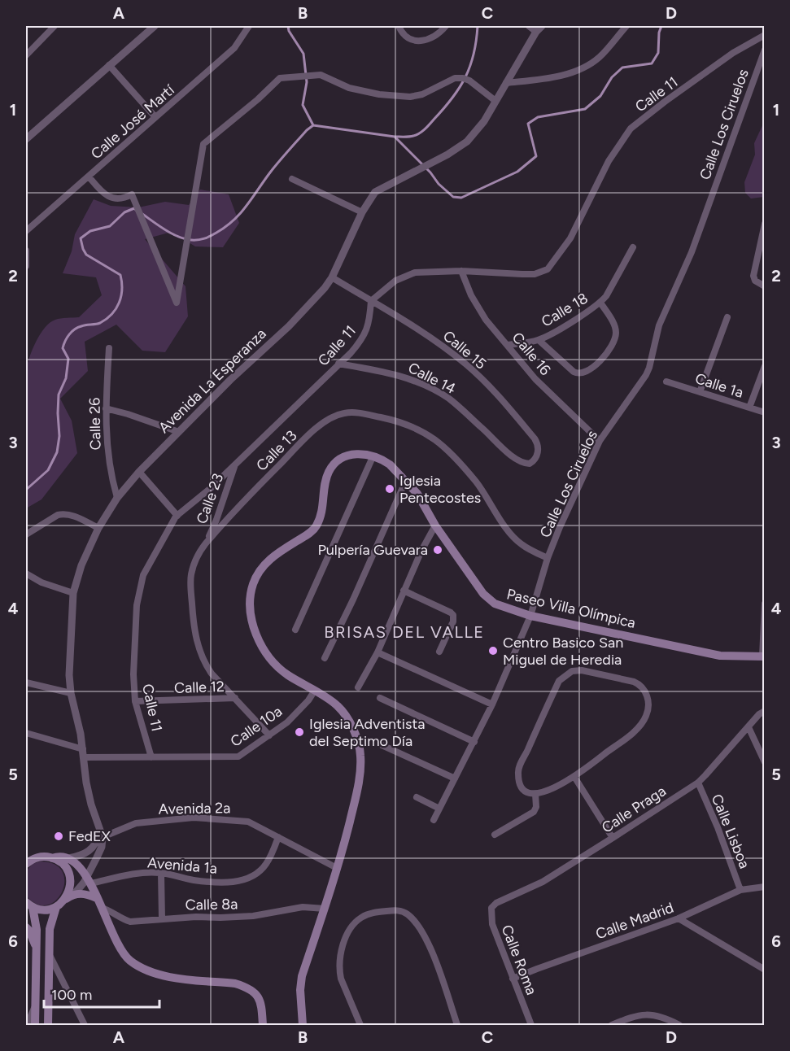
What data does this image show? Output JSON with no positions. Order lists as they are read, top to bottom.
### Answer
{
  "streets": {
    "main road": ["Paseo Villa Olímpica"],
    "street": [
      "Calle 11",
      "Calle José Martí",
      "Calle Los Ciruelos",
      "Calle 18",
      "Calle 15",
      "Calle 16",
      "Calle 14",
      "Avenida La Esperanza",
      "Calle 1a",
      "Calle 26",
      "Calle 13",
      "Calle 23",
      "Calle 12",
      "Calle 10a",
      "Avenida 2a",
      "Calle Praga",
      "Calle Lisboa",
      "Avenida 1a",
      "Calle 8a",
      "Calle Madrid",
      "Calle Roma"
    ]
  },
  "crossings": [
    ["Calle 11", "Calle 15"],
    ["Calle 11", "Calle 16"],
    ["Calle 11", "Calle 14"],
    ["Calle 11", "Calle 23"],
    ["Calle 11", "Calle 12"],
    ["Calle 11", "Calle 10a"],
    ["Calle Los Ciruelos", "Calle 16"],
    ["Calle Los Ciruelos", "Calle 13"],
    ["Calle Los Ciruelos", "Paseo Villa Olímpica"],
    ["Calle 18", "Calle 16"],
    ["Calle 15", "Calle 14"],
    ["Calle 15", "Avenida La Esperanza"],
    ["Avenida La Esperanza", "Calle 26"],
    ["Avenida La Esperanza", "Calle 10a"],
    ["Avenida La Esperanza", "Avenida 2a"],
    ["Calle 13", "Calle 23"],
    ["Calle 13", "Calle 12"],
    ["Calle 13", "Calle 10a"],
    ["Paseo Villa Olímpica", "Calle 10a"],
    ["Paseo Villa Olímpica", "Avenida 2a"],
    ["Paseo Villa Olímpica", "Calle 8a"],
    ["Avenida 2a", "Avenida 1a"],
    ["Calle Praga", "Calle Lisboa"],
    ["Calle Praga", "Calle Roma"],
    ["Calle Lisboa", "Calle Madrid"],
    ["Calle Madrid", "Calle Roma"]
  ],
  "districts": ["BRISAS DEL VALLE"],
  "places": [
    "Iglesia Pentecostes",
    "Pulpería Guevara",
    "Centro Basico San Miguel de Heredia",
    "Iglesia Adventista del Septimo Día",
    "FedEX"
  ],
  "scale_bar": "100 m",
  "grid": {
    "columns": [
      "A",
      "B",
      "C",
      "D"
    ],
    "rows": [
      "1",
      "2",
      "3",
      "4",
      "5",
      "6"
    ]
  }
}
